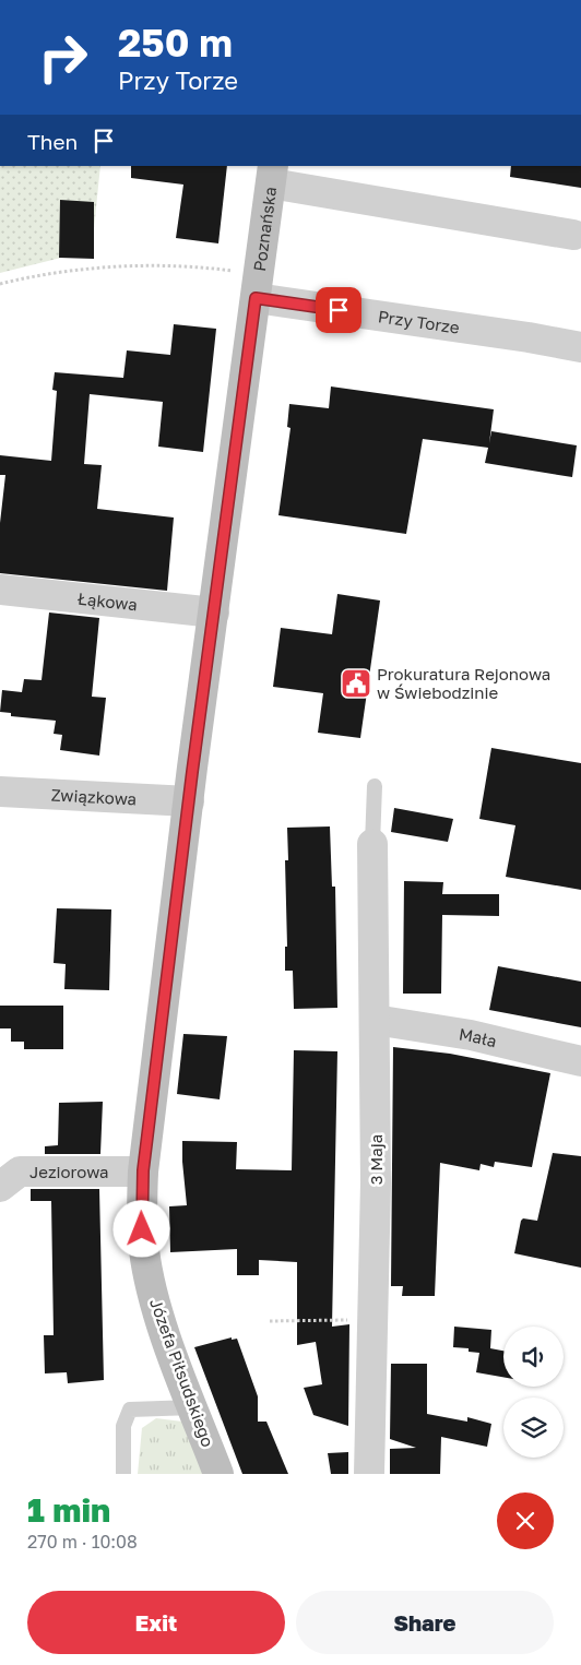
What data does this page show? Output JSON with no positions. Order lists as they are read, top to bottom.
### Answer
{
  "streets": {
    "street": [
      "Poznańska",
      "Przy Torze",
      "Łąkowa",
      "Związkowa",
      "Mała",
      "3 Maja",
      "Jeziorowa",
      "Józefa Piłsudskiego"
    ]
  },
  "crossings": [
    ["Poznańska", "Przy Torze"],
    ["Poznańska", "Łąkowa"],
    ["Poznańska", "Związkowa"],
    ["Poznańska", "Jeziorowa"],
    ["Poznańska", "Józefa Piłsudskiego"],
    ["Mała", "3 Maja"]
  ],
  "places": {
    "public building": ["Prokuratura Rejonowa w Świebodzinie"]
  },
  "page": {
    "turn": ["250 m", "Przy Torze"],
    "then": "Then",
    "heading": ["1 min", "270 m · 10:08"],
    "buttons": ["Exit", "Share"]
  }
}
